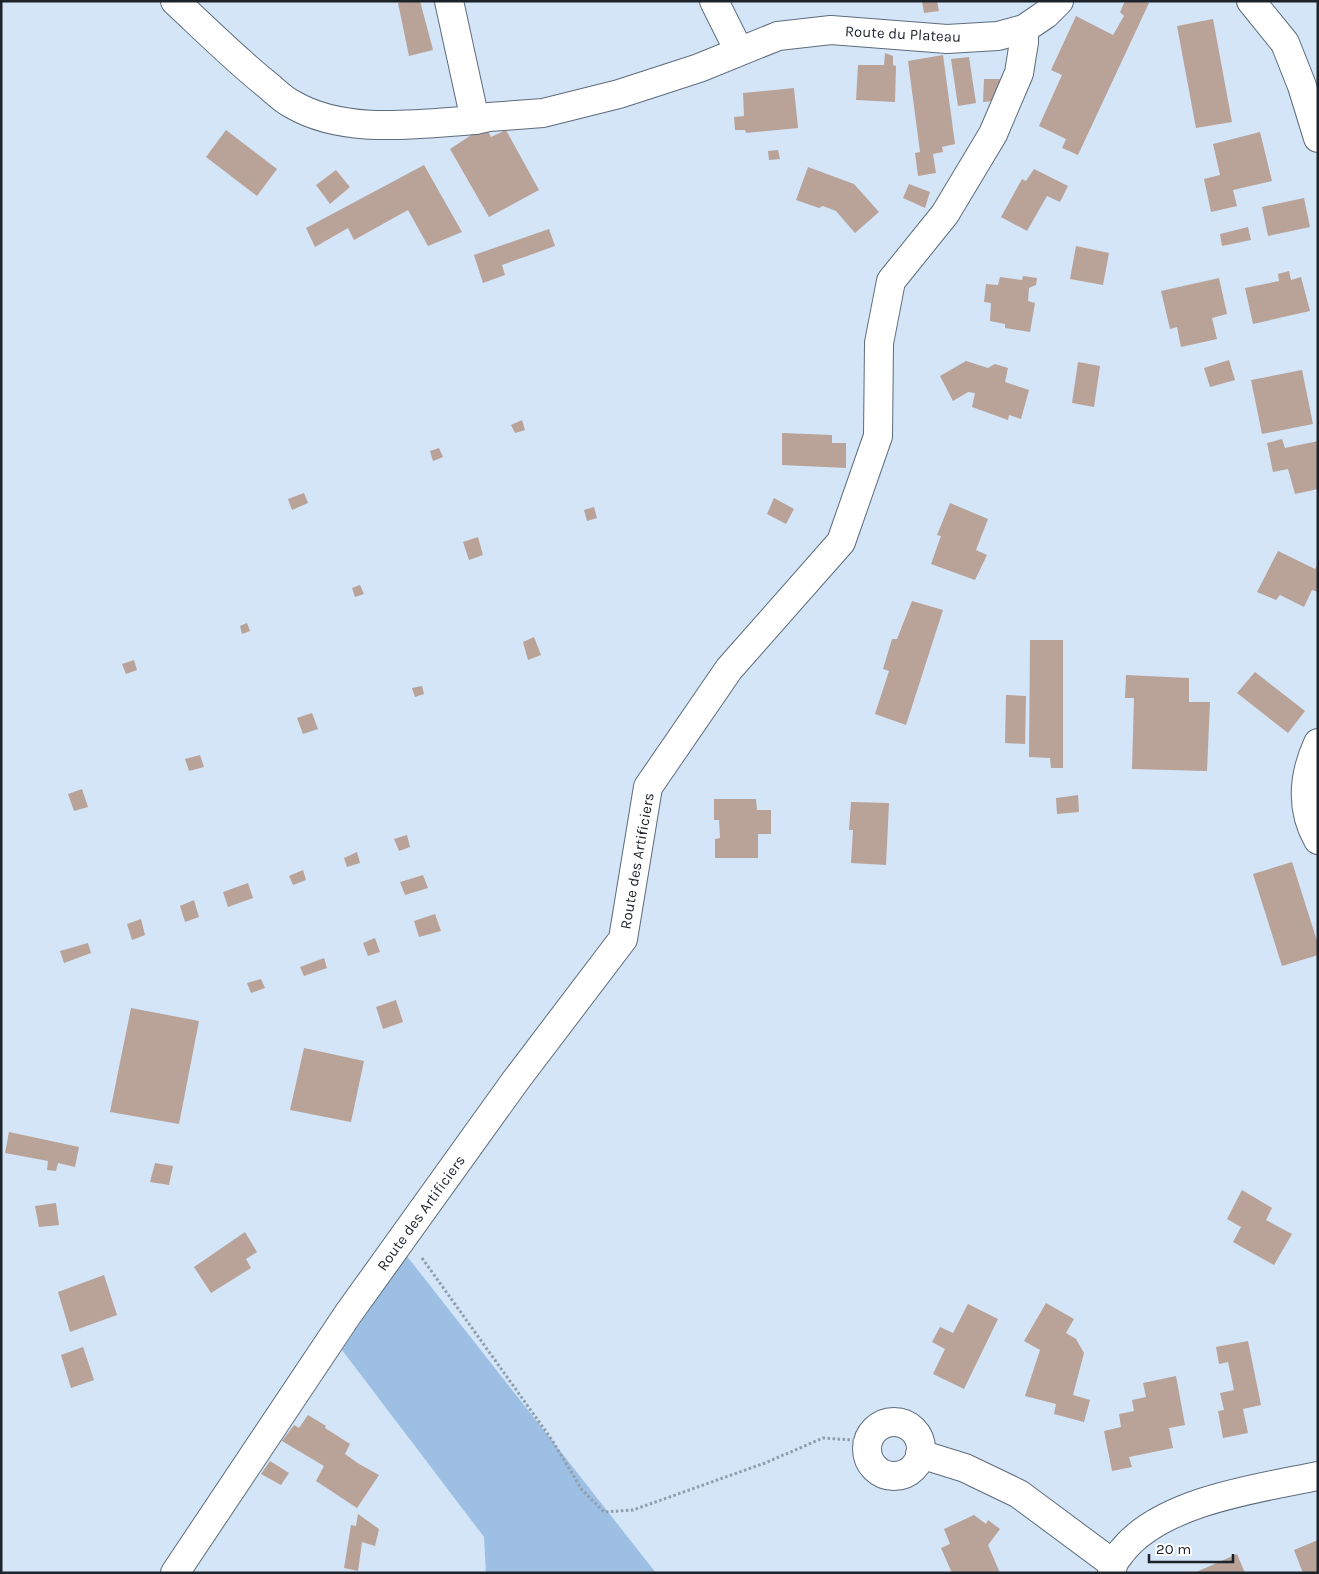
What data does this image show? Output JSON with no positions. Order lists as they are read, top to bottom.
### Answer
{
  "streets": {
    "street": ["Route du Plateau", "Route des Artificiers"]
  },
  "crossings": [
    ["Route du Plateau", "Route des Artificiers"]
  ],
  "scale_bar": "20 m"
}
